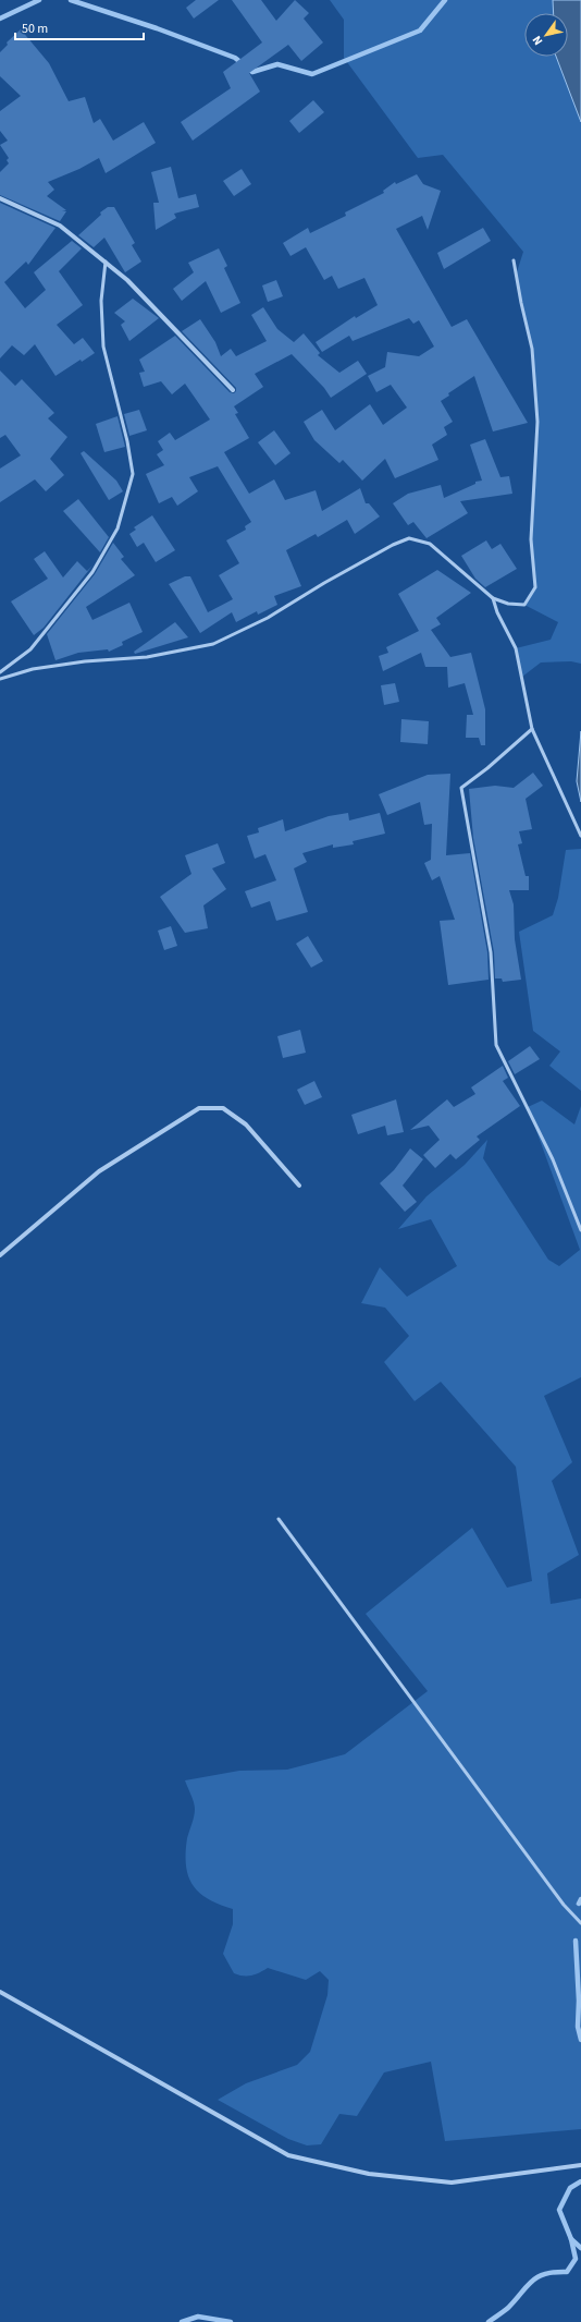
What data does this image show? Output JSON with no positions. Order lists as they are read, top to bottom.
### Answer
{
  "scale_bar": "50 m",
  "north": "bottom left"
}
